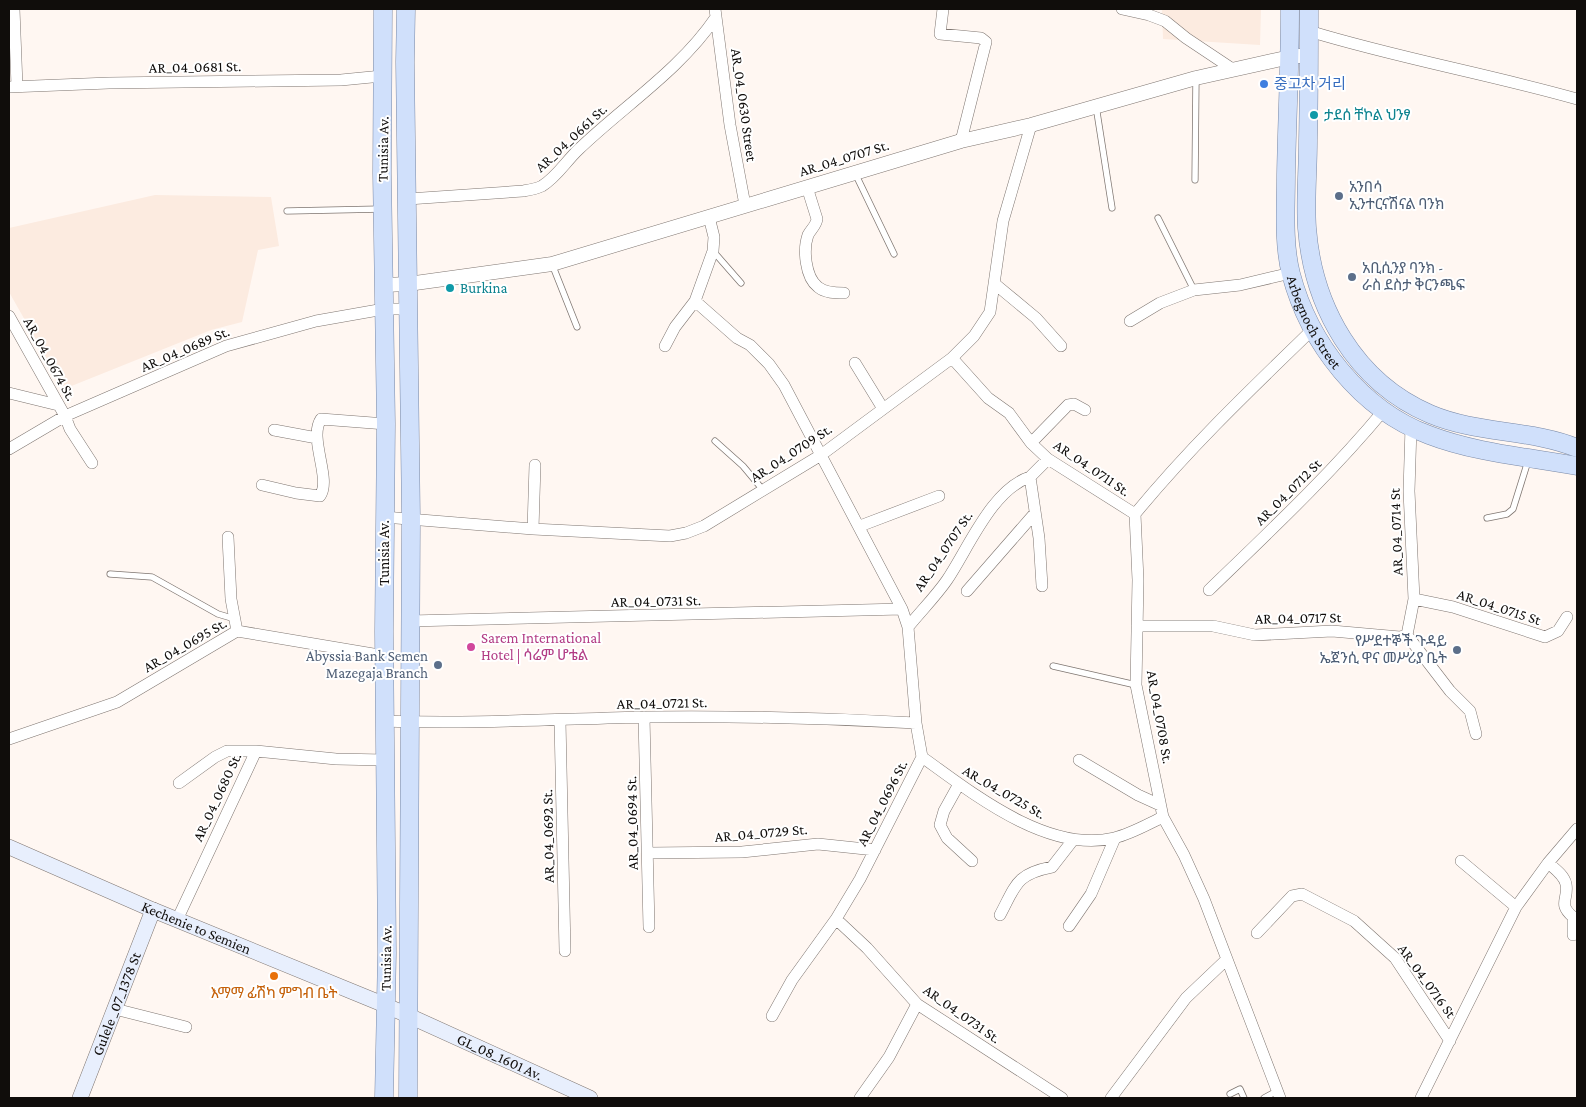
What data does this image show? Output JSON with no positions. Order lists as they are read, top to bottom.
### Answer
{
  "streets": {
    "main road": [
      "Tunisia Av.",
      "Arbegnoch Street",
      "Kechenie to Semien",
      "Gulele _07_1378 St",
      "GL_08_1601 Av."
    ],
    "street": [
      "AR_04_0681 St.",
      "AR_04_0630 Street",
      "AR_04_0661 St.",
      "AR_04_0707 St.",
      "AR_04_0689 St.",
      "AR_04_0674 St.",
      "AR_04_0709 St.",
      "AR_04_0711 St.",
      "AR_04_0712 St",
      "AR_04_0714 St",
      "AR_04_0731 St.",
      "AR_04_0715 St",
      "AR_04_0717 St",
      "AR_04_0695 St.",
      "AR_04_0721 St.",
      "AR_04_0708 St.",
      "AR_04_0725 St.",
      "AR_04_0680 St.",
      "AR_04_0696 St.",
      "AR_04_0694 St.",
      "AR_04_0729 St.",
      "AR_04_0692 St.",
      "AR_04_0716 St"
    ]
  },
  "crossings": [
    ["AR_04_0681 St.", "Tunisia Av."],
    ["AR_04_0630 Street", "AR_04_0661 St."],
    ["AR_04_0630 Street", "AR_04_0707 St."],
    ["AR_04_0661 St.", "Tunisia Av."],
    ["Tunisia Av.", "AR_04_0707 St."],
    ["Tunisia Av.", "AR_04_0689 St."],
    ["Tunisia Av.", "AR_04_0709 St."],
    ["Tunisia Av.", "AR_04_0731 St."],
    ["Tunisia Av.", "AR_04_0695 St."],
    ["Tunisia Av.", "AR_04_0721 St."],
    ["Tunisia Av.", "AR_04_0680 St."],
    ["Tunisia Av.", "Kechenie to Semien"],
    ["Tunisia Av.", "GL_08_1601 Av."],
    ["AR_04_0707 St.", "Arbegnoch Street"],
    ["AR_04_0707 St.", "AR_04_0709 St."],
    ["AR_04_0707 St.", "AR_04_0711 St."],
    ["AR_04_0707 St.", "AR_04_0696 St."],
    ["Arbegnoch Street", "AR_04_0712 St"],
    ["Arbegnoch Street", "AR_04_0714 St"],
    ["AR_04_0689 St.", "AR_04_0674 St."],
    ["AR_04_0709 St.", "AR_04_0711 St."],
    ["AR_04_0709 St.", "AR_04_0696 St."],
    ["AR_04_0711 St.", "AR_04_0708 St."],
    ["AR_04_0714 St", "AR_04_0715 St"],
    ["AR_04_0714 St", "AR_04_0717 St"],
    ["AR_04_0731 St.", "AR_04_0696 St."],
    ["AR_04_0717 St", "AR_04_0708 St."],
    ["AR_04_0721 St.", "AR_04_0696 St."],
    ["AR_04_0721 St.", "AR_04_0694 St."],
    ["AR_04_0721 St.", "AR_04_0692 St."],
    ["AR_04_0708 St.", "AR_04_0725 St."],
    ["AR_04_0725 St.", "AR_04_0696 St."],
    ["AR_04_0680 St.", "Kechenie to Semien"],
    ["AR_04_0696 St.", "AR_04_0729 St."],
    ["AR_04_0694 St.", "AR_04_0729 St."],
    ["Kechenie to Semien", "Gulele _07_1378 St"],
    ["Kechenie to Semien", "GL_08_1601 Av."]
  ],
  "places": [
    "중고차 거리",
    "ታደሰ ቸኮል ህንፃ",
    "አንበሳ ኢንተርናሽናል ባንክ",
    "አቢሲንያ ባንክ - ራስ ደስታ ቅርንጫፍ",
    "Burkina",
    "Sarem International Hotel | ሳሬም ሆቴል",
    "የሥደተኞች ጉዳይ ኤጀንሲ ዋና መሥሪያ ቤት",
    "Abyssia Bank Semen Mazegaja Branch",
    "እማማ ፊሽካ ምግብ ቤት"
  ]
}
